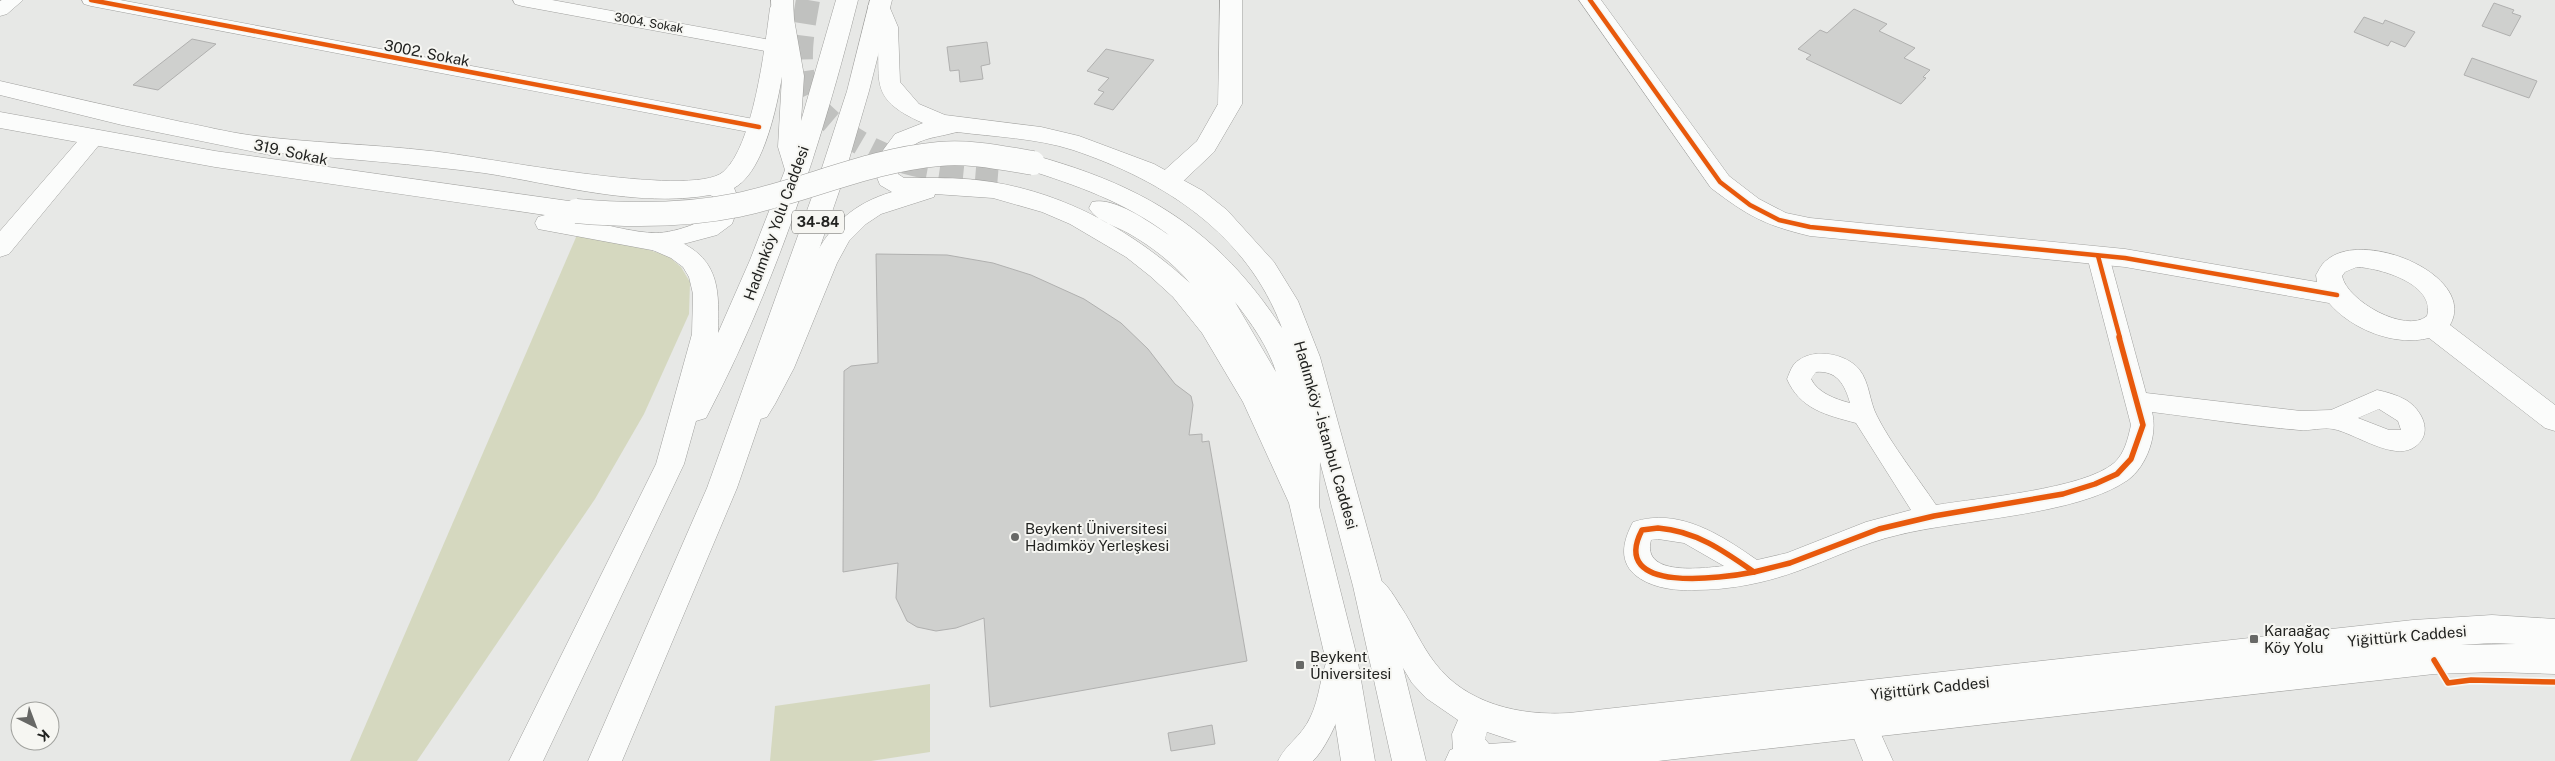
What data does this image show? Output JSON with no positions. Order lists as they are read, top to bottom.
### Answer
{
  "streets": {
    "main road": [
      "319. Sokak",
      "34-84",
      "Hadımköy Yolu Caddesi",
      "Hadımköy - İstanbul Caddesi",
      "Yiğittürk Caddesi"
    ],
    "street": ["3004. Sokak", "3002. Sokak"]
  },
  "crossings": [
    ["Hadımköy - İstanbul Caddesi", "Yiğittürk Caddesi"]
  ],
  "places": {
    "other": ["Beykent Üniversitesi Hadımköy Yerleşkesi"],
    "transit": ["Karaağaç Köy Yolu", "Beykent Üniversitesi"]
  },
  "north": "bottom right"
}
